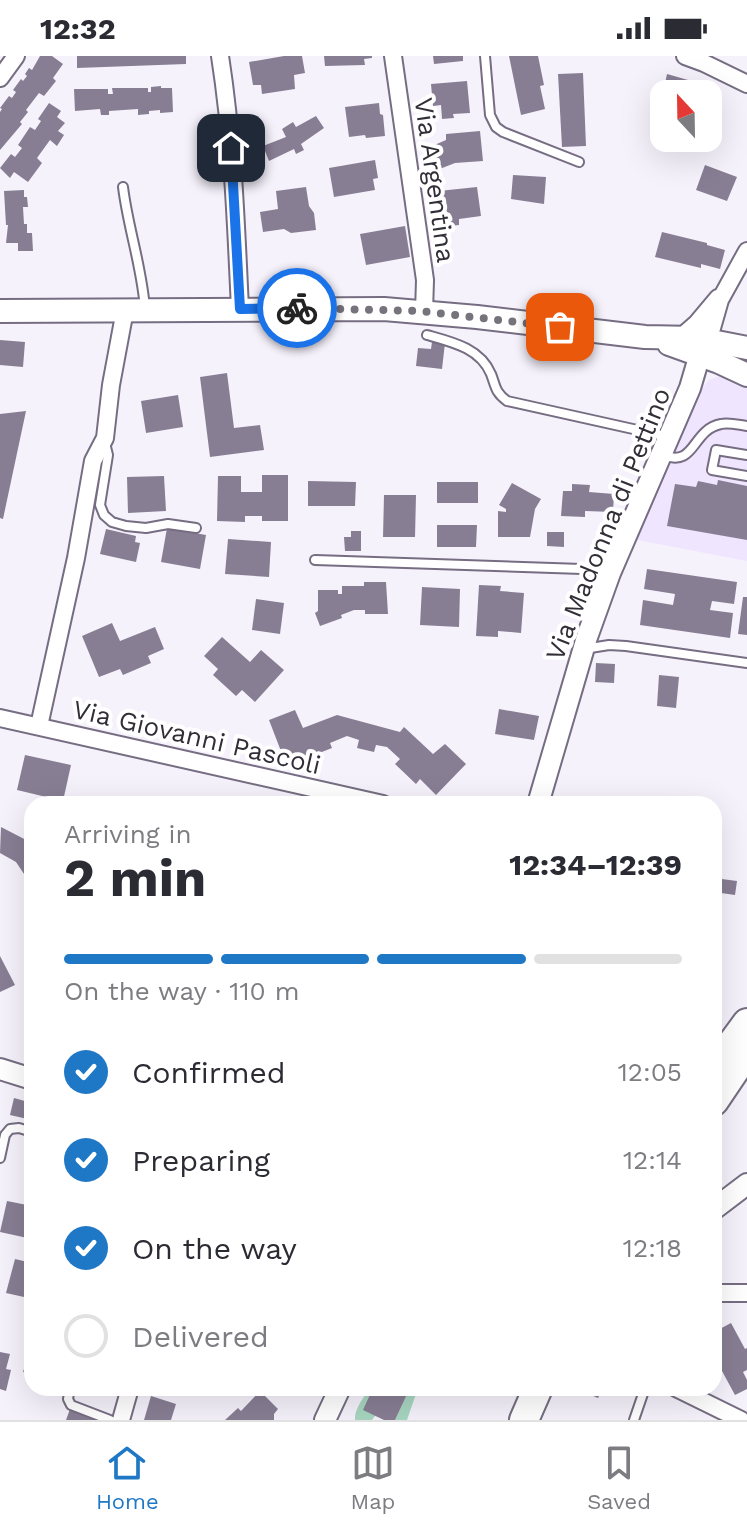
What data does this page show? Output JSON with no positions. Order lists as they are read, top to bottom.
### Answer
{
  "streets": {
    "street": ["Via Argentina", "Via Madonna di Pettino", "Via Giovanni Pascoli"]
  },
  "north": "top",
  "page": {
    "status": "12:32",
    "heading": ["2 min", "Arriving in", "12:34–12:39"],
    "bar": "On the way · 110 m",
    "list": [
      ["Confirmed", "12:05"],
      ["Preparing", "12:14"],
      ["On the way", "12:18"],
      "Delivered"
    ],
    "tabs": ["Home", "Map", "Saved"]
  }
}
